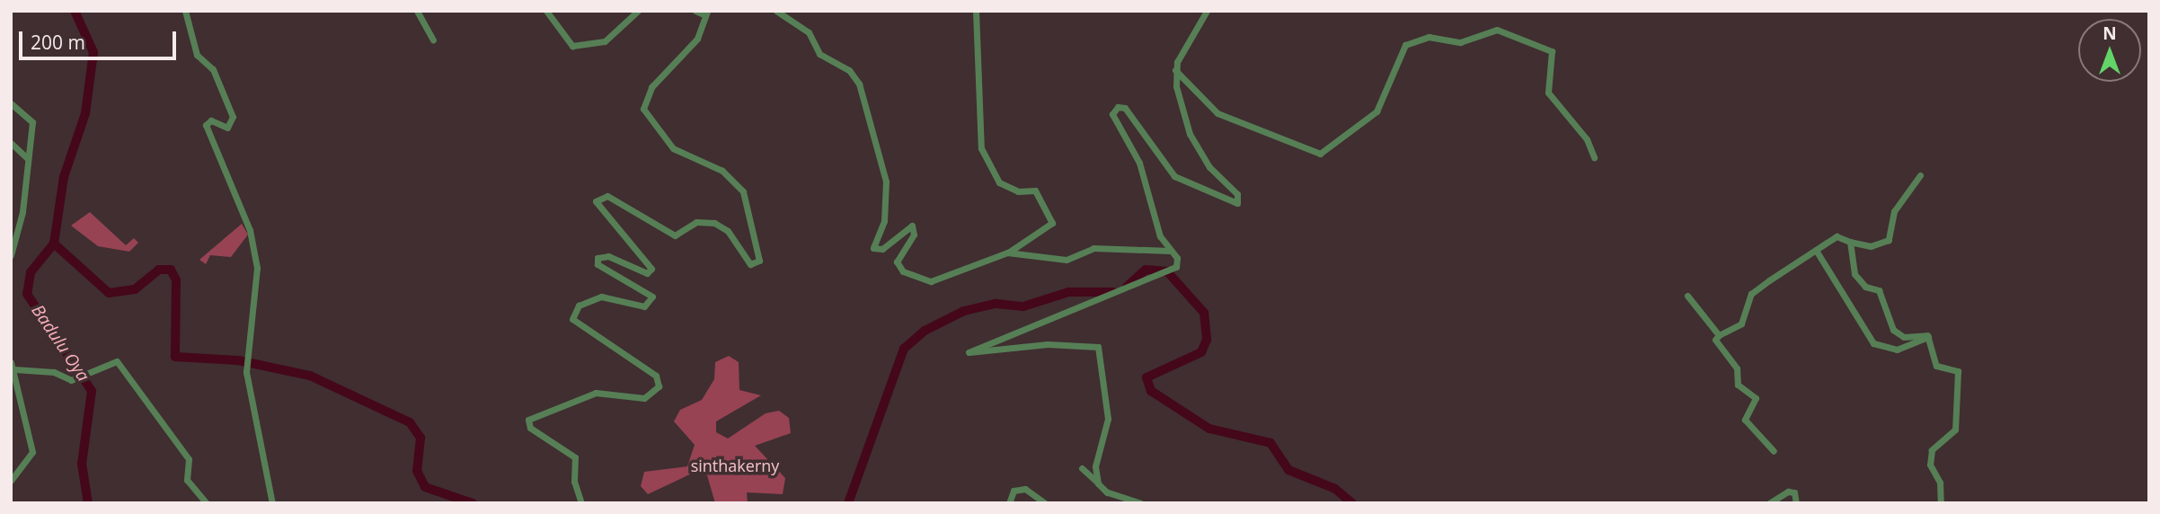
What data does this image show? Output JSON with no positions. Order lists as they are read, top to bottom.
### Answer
{
  "water": ["Badulu Oya"],
  "parks": ["sinthakerny"],
  "scale_bar": "200 m",
  "north": "top"
}
